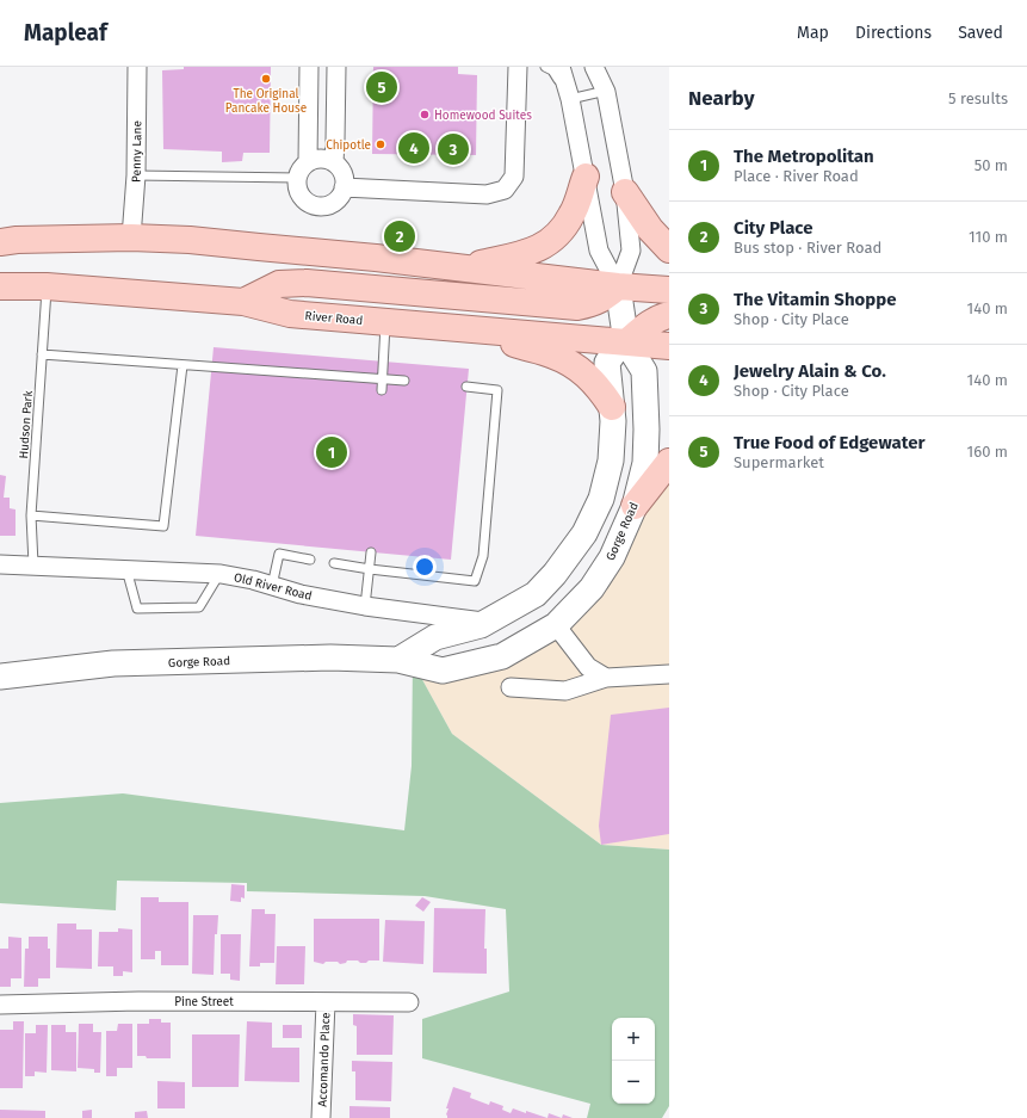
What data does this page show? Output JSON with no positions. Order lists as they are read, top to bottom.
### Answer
{
  "streets": {
    "main road": ["River Road", "Gorge Road"],
    "street": [
      "Penny Lane",
      "Old River Road",
      "Pine Street",
      "Accomando Place"
    ],
    "lane": ["Hudson Park"]
  },
  "crossings": [
    ["River Road", "Hudson Park"],
    ["River Road", "Gorge Road"],
    ["Hudson Park", "Old River Road"],
    ["Pine Street", "Accomando Place"]
  ],
  "places": ["The Original Pancake House", "Homewood Suites", "Chipotle"],
  "page": {
    "header": "Mapleaf",
    "nav": ["Map", "Directions", "Saved"],
    "heading": ["Nearby", "5 results"],
    "pins": [
      "5",
      "4",
      "3",
      "2",
      "1"
    ],
    "list": [
      {
        "mark": "1",
        "name": "The Metropolitan",
        "note": "Place · River Road",
        "value": "50 m"
      },
      {
        "mark": "2",
        "name": "City Place",
        "note": "Bus stop · River Road",
        "value": "110 m"
      },
      {
        "mark": "3",
        "name": "The Vitamin Shoppe",
        "note": "Shop · City Place",
        "value": "140 m"
      },
      {
        "mark": "4",
        "name": "Jewelry Alain & Co.",
        "note": "Shop · City Place",
        "value": "140 m"
      },
      {
        "mark": "5",
        "name": "True Food of Edgewater",
        "note": "Supermarket",
        "value": "160 m"
      }
    ],
    "map_buttons": ["+", "−"]
  }
}
